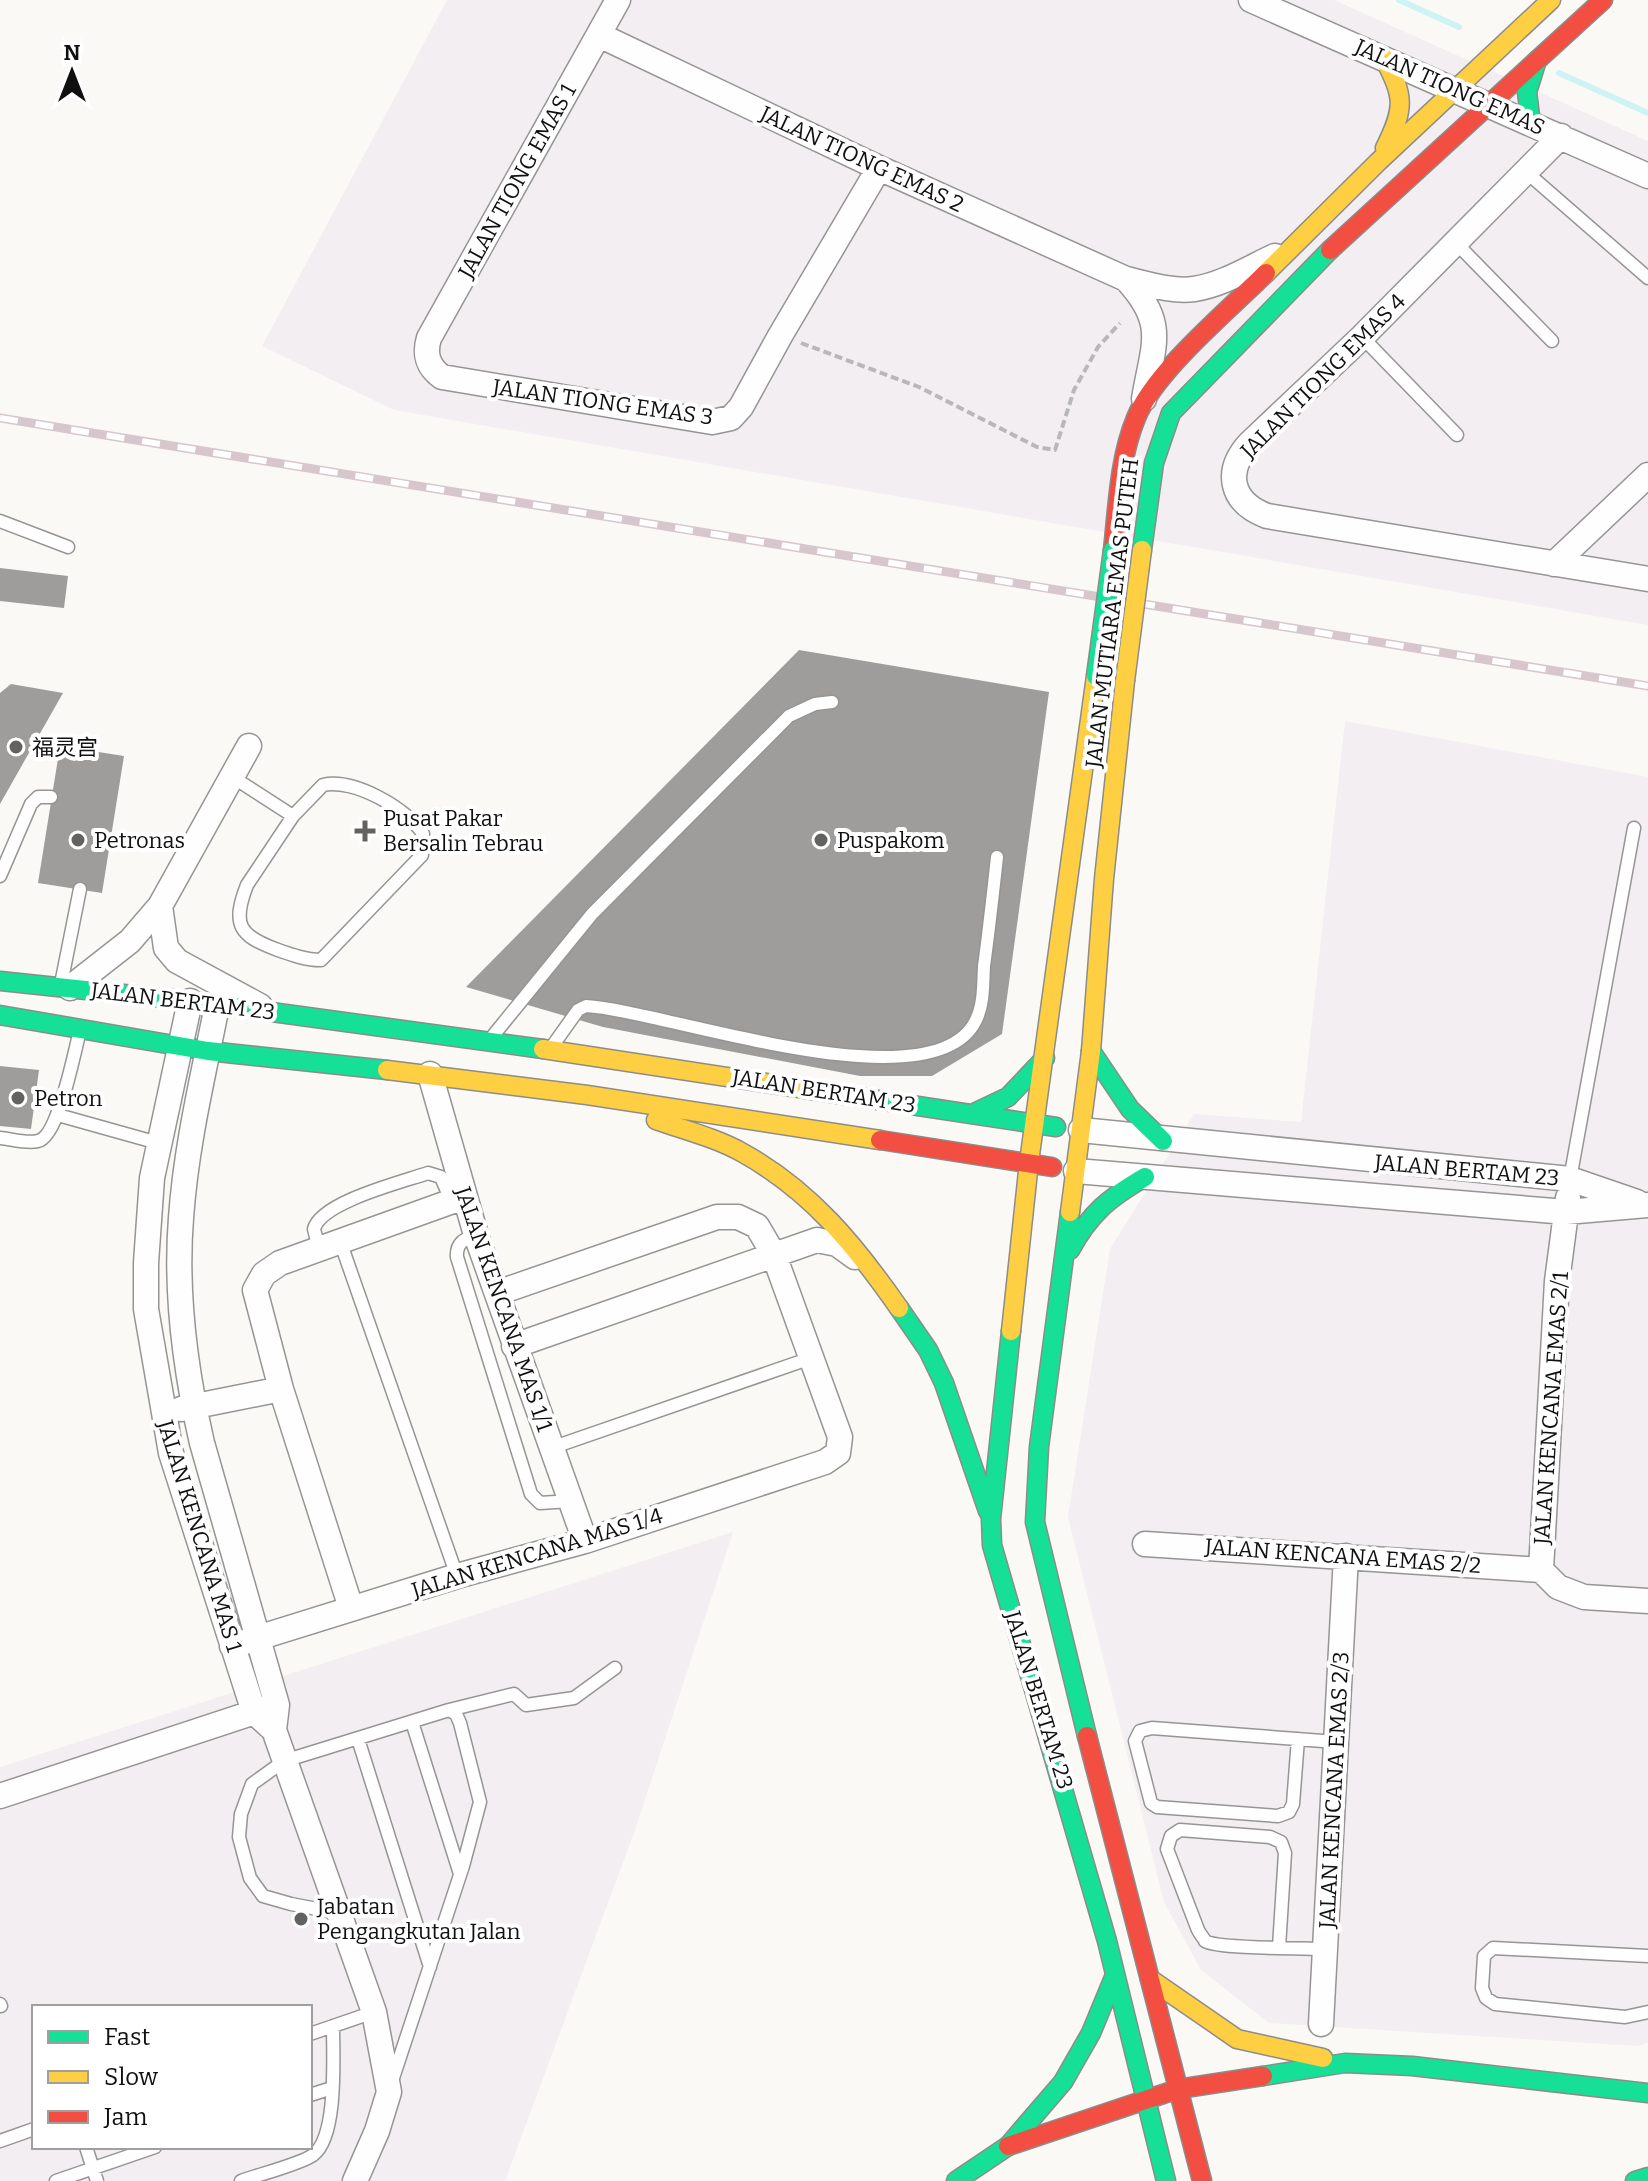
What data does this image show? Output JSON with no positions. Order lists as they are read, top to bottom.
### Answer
{
  "streets": {
    "main road": ["JALAN MUTIARA EMAS PUTEH", "JALAN BERTAM 23"],
    "street": [
      "JALAN TIONG EMAS",
      "JALAN TIONG EMAS 2",
      "JALAN TIONG EMAS 1",
      "JALAN TIONG EMAS 4",
      "JALAN TIONG EMAS 3",
      "JALAN KENCANA MAS 1/1",
      "JALAN KENCANA EMAS 2/1",
      "JALAN KENCANA MAS 1",
      "JALAN KENCANA MAS 1/4",
      "JALAN KENCANA EMAS 2/2",
      "JALAN KENCANA EMAS 2/3"
    ]
  },
  "crossings": [
    ["JALAN TIONG EMAS", "JALAN TIONG EMAS 4"],
    ["JALAN TIONG EMAS", "JALAN MUTIARA EMAS PUTEH"],
    ["JALAN TIONG EMAS 2", "JALAN TIONG EMAS 1"],
    ["JALAN TIONG EMAS 2", "JALAN TIONG EMAS 3"],
    ["JALAN TIONG EMAS 2", "JALAN MUTIARA EMAS PUTEH"],
    ["JALAN TIONG EMAS 1", "JALAN TIONG EMAS 3"],
    ["JALAN MUTIARA EMAS PUTEH", "JALAN BERTAM 23"],
    ["JALAN BERTAM 23", "JALAN KENCANA MAS 1/1"],
    ["JALAN BERTAM 23", "JALAN KENCANA EMAS 2/1"],
    ["JALAN BERTAM 23", "JALAN KENCANA MAS 1"],
    ["JALAN KENCANA MAS 1/1", "JALAN KENCANA MAS 1/4"],
    ["JALAN KENCANA EMAS 2/1", "JALAN KENCANA EMAS 2/2"],
    ["JALAN KENCANA MAS 1", "JALAN KENCANA MAS 1/4"],
    ["JALAN KENCANA EMAS 2/2", "JALAN KENCANA EMAS 2/3"]
  ],
  "places": {
    "other": [
      "福灵宫",
      "Petronas",
      "Puspakom",
      "Petron",
      "Jabatan Pengangkutan Jalan"
    ],
    "health": ["Pusat Pakar Bersalin Tebrau"]
  },
  "legend": ["Fast", "Slow", "Jam"],
  "north": "top"
}
